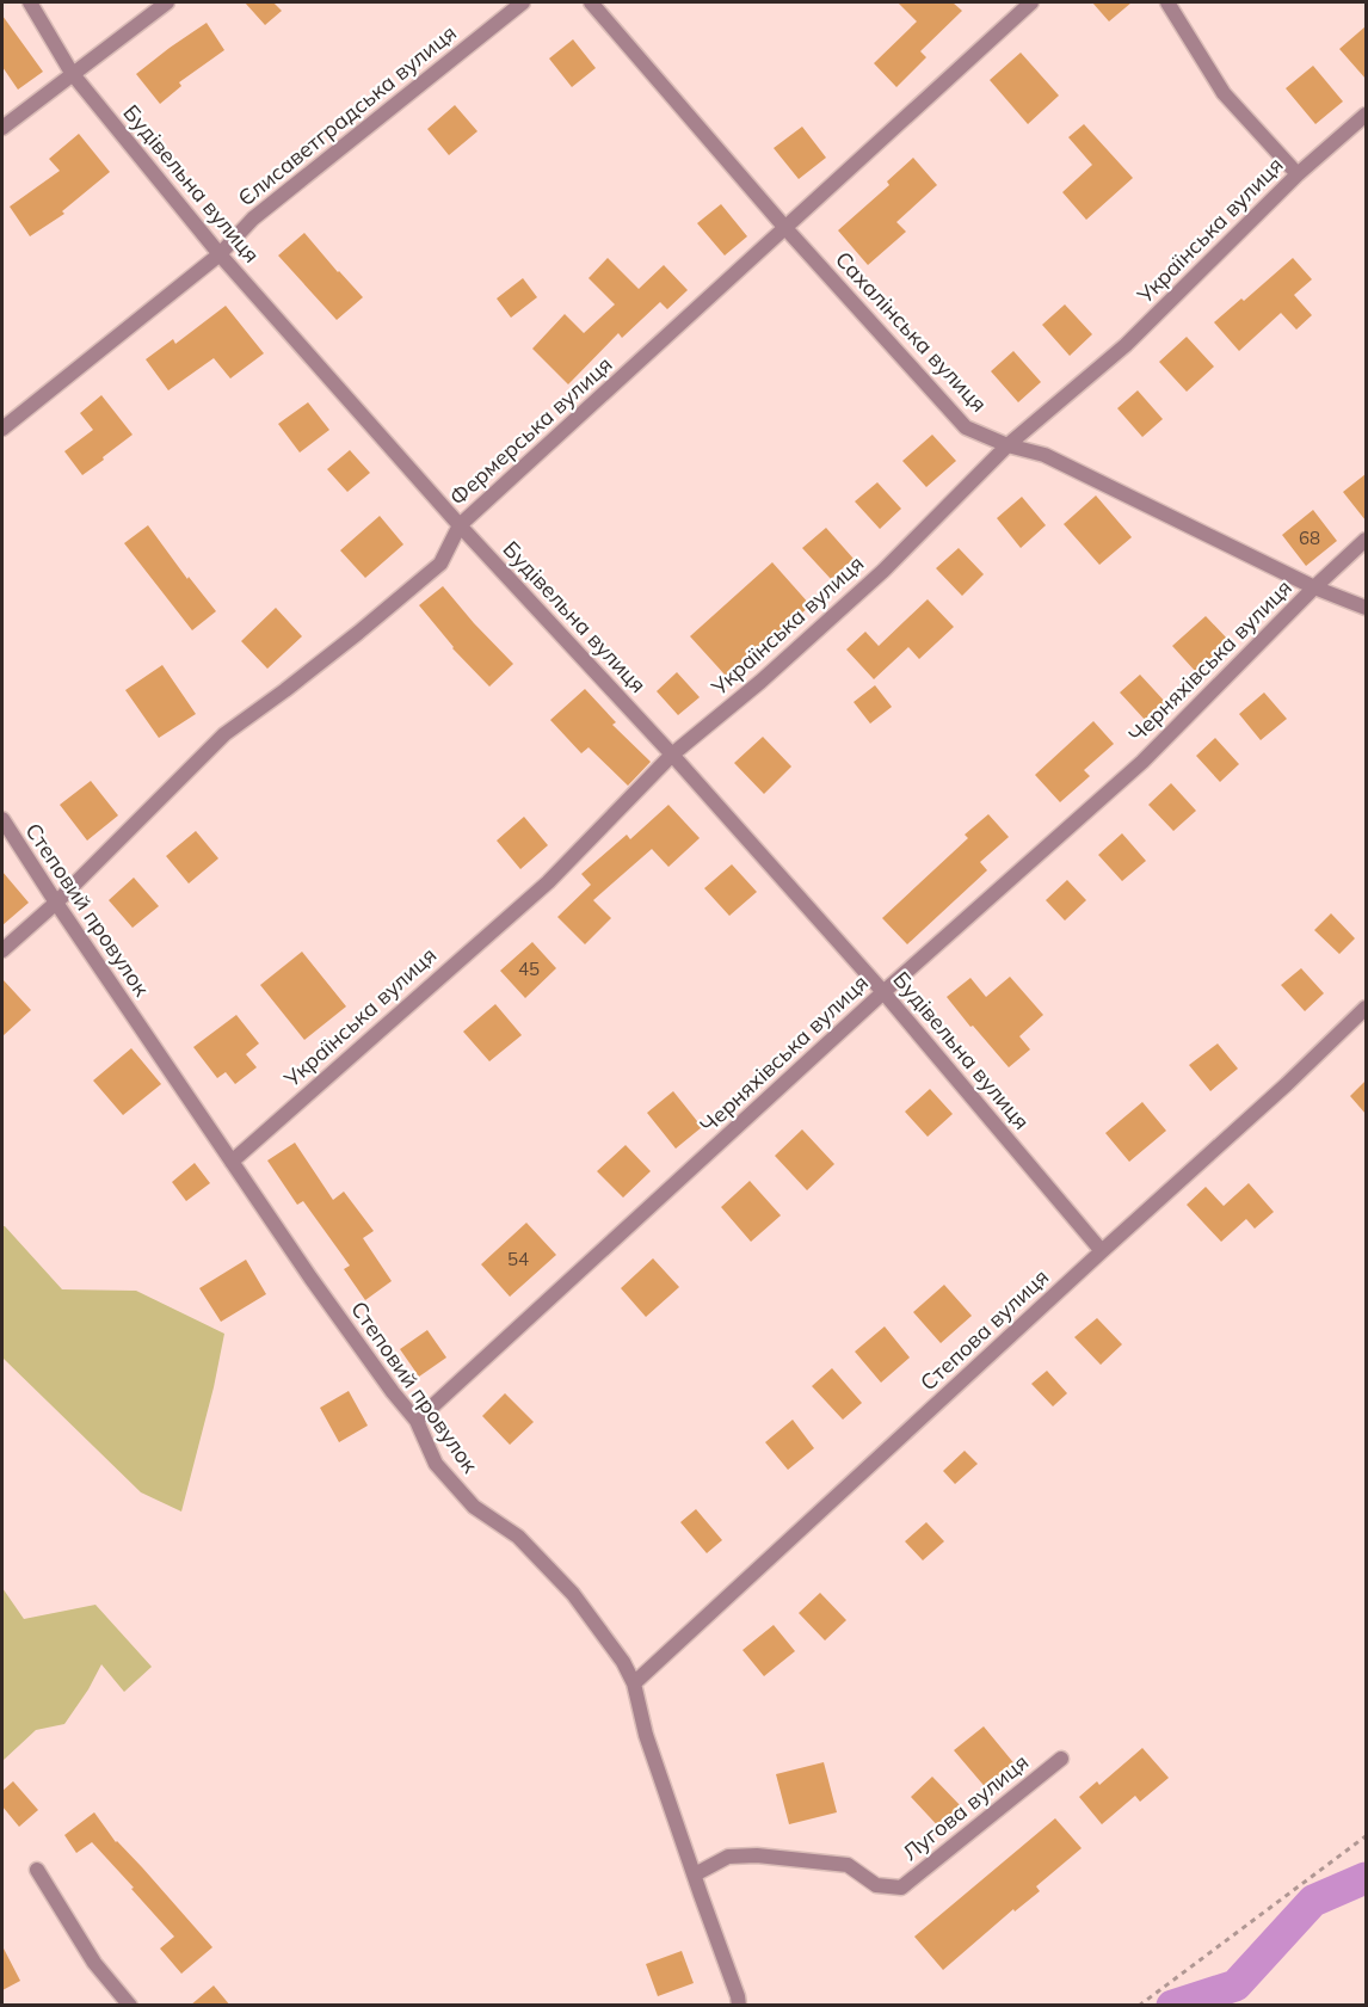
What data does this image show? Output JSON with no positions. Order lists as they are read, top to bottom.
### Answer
{
  "streets": {
    "street": [
      "Єлисаветградська вулиця",
      "Будівельна вулиця",
      "Українська вулиця",
      "Сахалінська вулиця",
      "Фермерська вулиця",
      "Черняхівська вулиця",
      "Степовий провулок",
      "Степова вулиця",
      "Лугова вулиця"
    ]
  },
  "crossings": [
    ["Єлисаветградська вулиця", "Будівельна вулиця"],
    ["Будівельна вулиця", "Українська вулиця"],
    ["Будівельна вулиця", "Фермерська вулиця"],
    ["Будівельна вулиця", "Черняхівська вулиця"],
    ["Будівельна вулиця", "Степова вулиця"],
    ["Українська вулиця", "Сахалінська вулиця"],
    ["Українська вулиця", "Степовий провулок"],
    ["Сахалінська вулиця", "Фермерська вулиця"],
    ["Сахалінська вулиця", "Черняхівська вулиця"],
    ["Фермерська вулиця", "Степовий провулок"],
    ["Черняхівська вулиця", "Степовий провулок"],
    ["Степовий провулок", "Степова вулиця"],
    ["Степовий провулок", "Лугова вулиця"]
  ],
  "house_numbers": ["68", "45", "54"]
}
